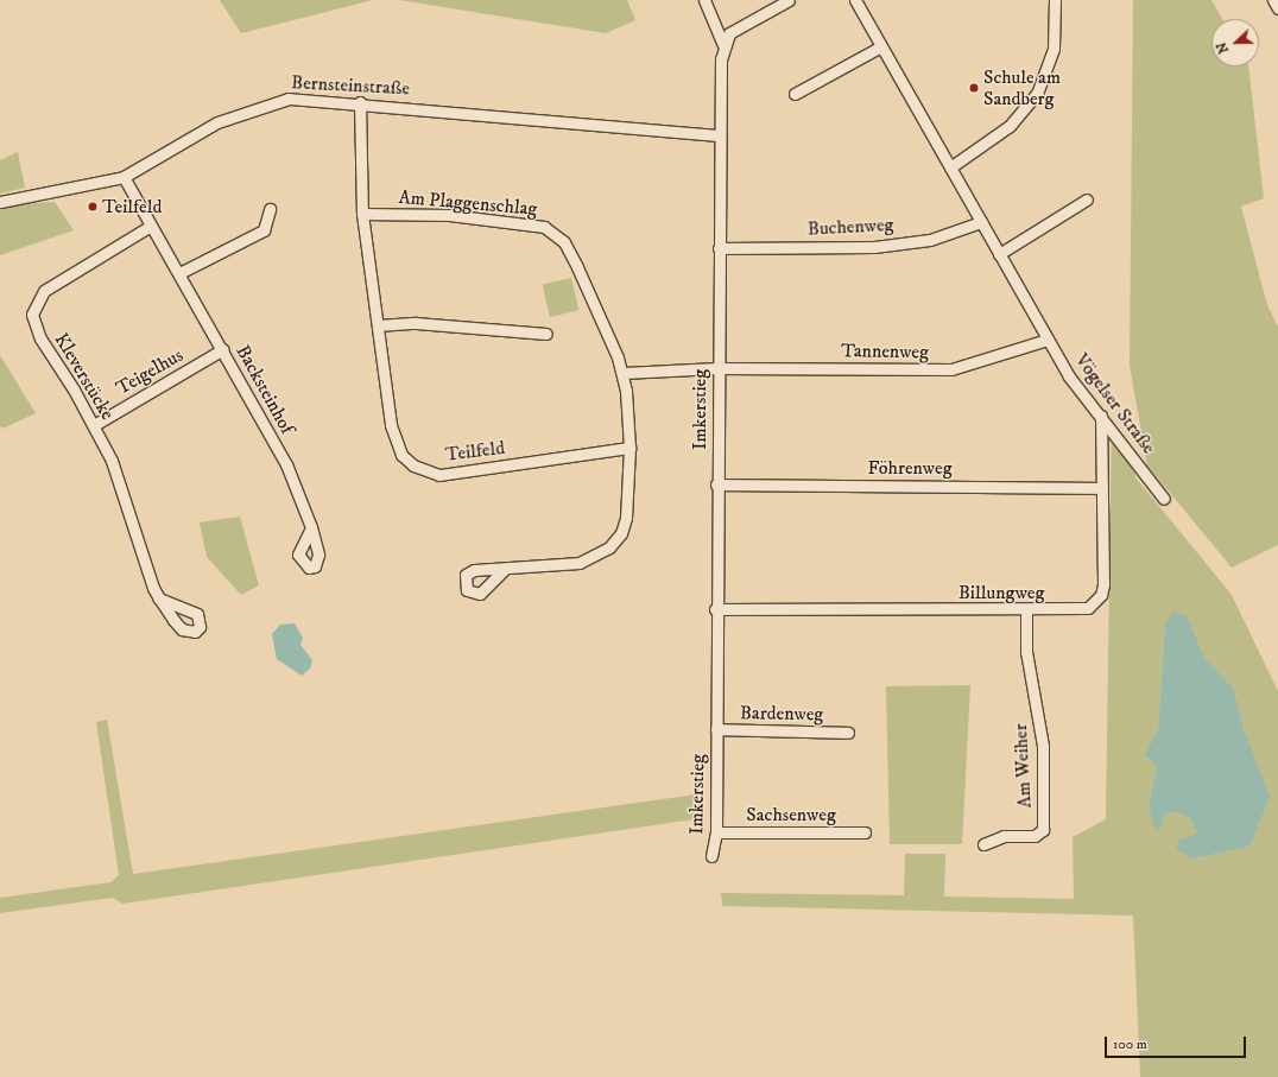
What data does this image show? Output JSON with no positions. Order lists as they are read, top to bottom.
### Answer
{
  "streets": {
    "street": [
      "Bernsteinstraße",
      "Am Plaggenschlag",
      "Buchenweg",
      "Tannenweg",
      "Teigelhus",
      "Kleverstücke",
      "Backsteinhof",
      "Vögelser Straße",
      "Imkerstieg",
      "Teilfeld",
      "Föhrenweg",
      "Billungweg",
      "Bardenweg",
      "Am Weiher",
      "Sachsenweg"
    ]
  },
  "crossings": [
    ["Bernsteinstraße", "Backsteinhof"],
    ["Bernsteinstraße", "Imkerstieg"],
    ["Bernsteinstraße", "Teilfeld"],
    ["Am Plaggenschlag", "Teilfeld"],
    ["Buchenweg", "Vögelser Straße"],
    ["Buchenweg", "Imkerstieg"],
    ["Tannenweg", "Vögelser Straße"],
    ["Tannenweg", "Imkerstieg"],
    ["Teigelhus", "Kleverstücke"],
    ["Teigelhus", "Backsteinhof"],
    ["Kleverstücke", "Backsteinhof"],
    ["Vögelser Straße", "Billungweg"],
    ["Imkerstieg", "Föhrenweg"],
    ["Imkerstieg", "Billungweg"],
    ["Imkerstieg", "Bardenweg"],
    ["Imkerstieg", "Sachsenweg"],
    ["Föhrenweg", "Billungweg"],
    ["Billungweg", "Am Weiher"]
  ],
  "places": ["Schule am Sandberg", "Teilfeld"],
  "scale_bar": "100 m",
  "north": "left"
}
